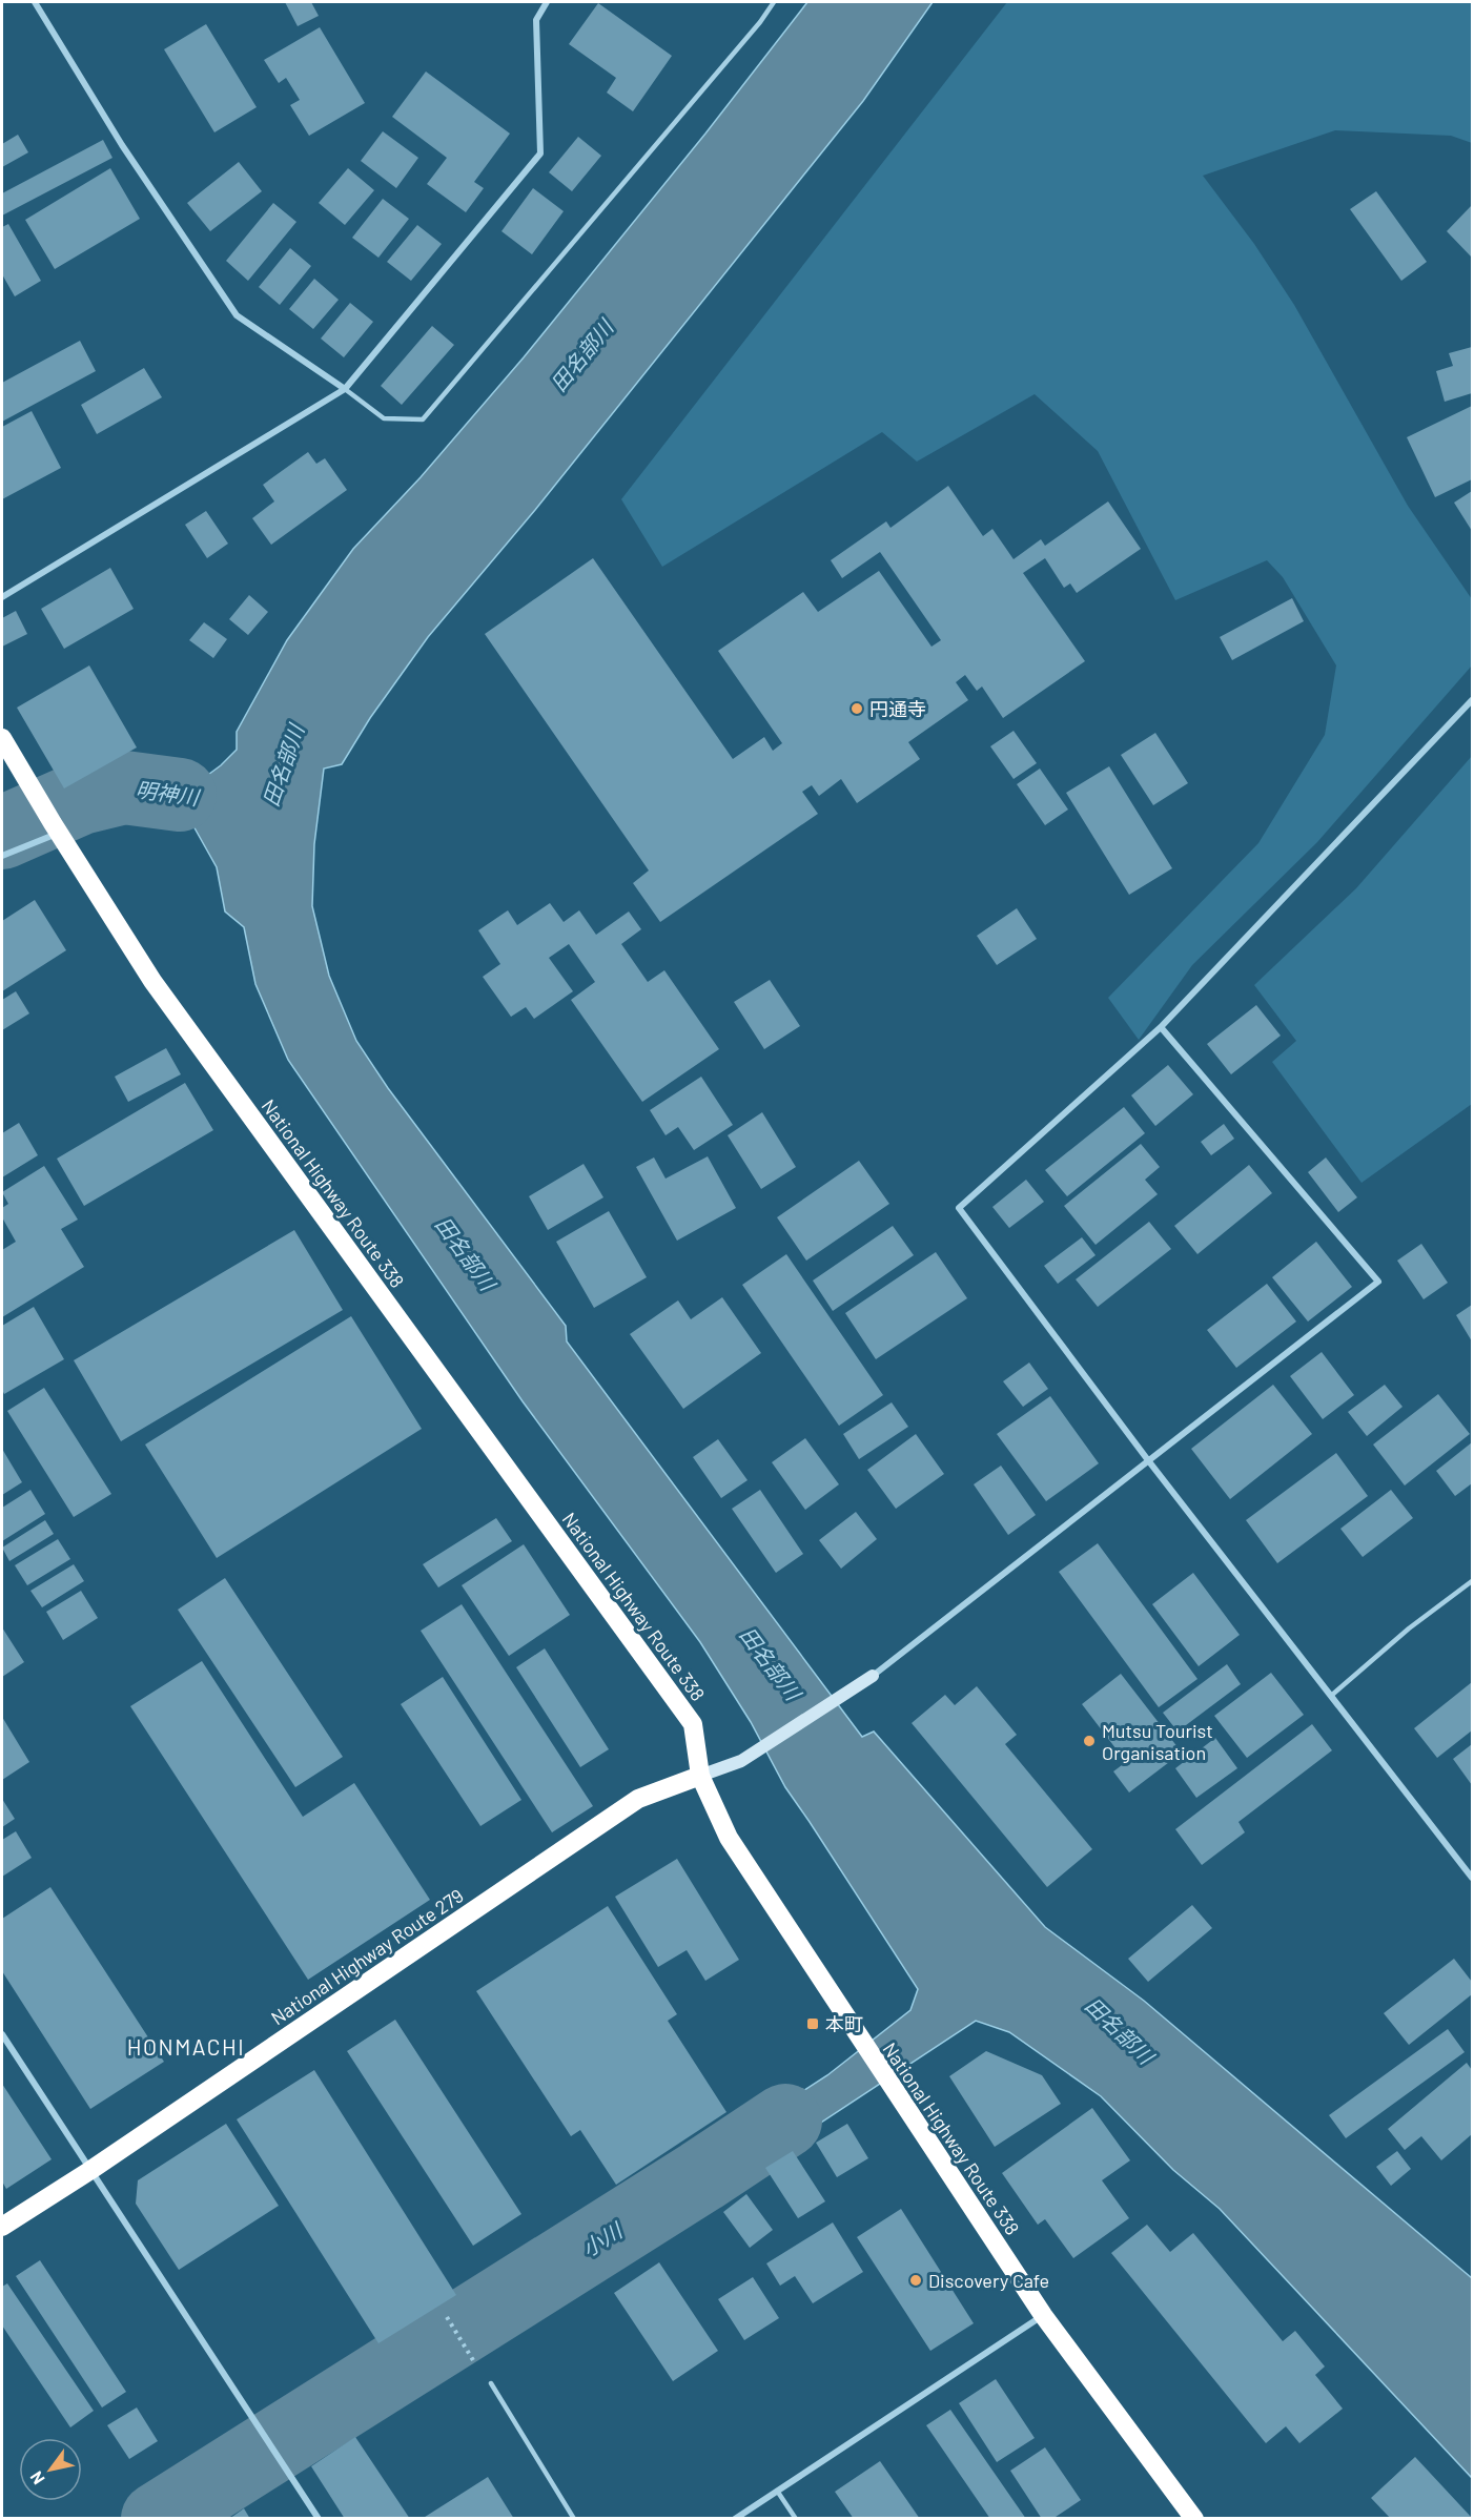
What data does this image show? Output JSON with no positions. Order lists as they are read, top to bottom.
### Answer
{
  "streets": {
    "highway": ["National Highway Route 338", "National Highway Route 279"]
  },
  "crossings": [
    ["National Highway Route 338", "National Highway Route 279"]
  ],
  "districts": ["HONMACHI"],
  "water": ["田名部川", "明神川", "小川"],
  "places": {
    "other": ["円通寺", "Mutsu Tourist Organisation", "Discovery Cafe"],
    "transit": ["本町"]
  },
  "north": "bottom left"
}
